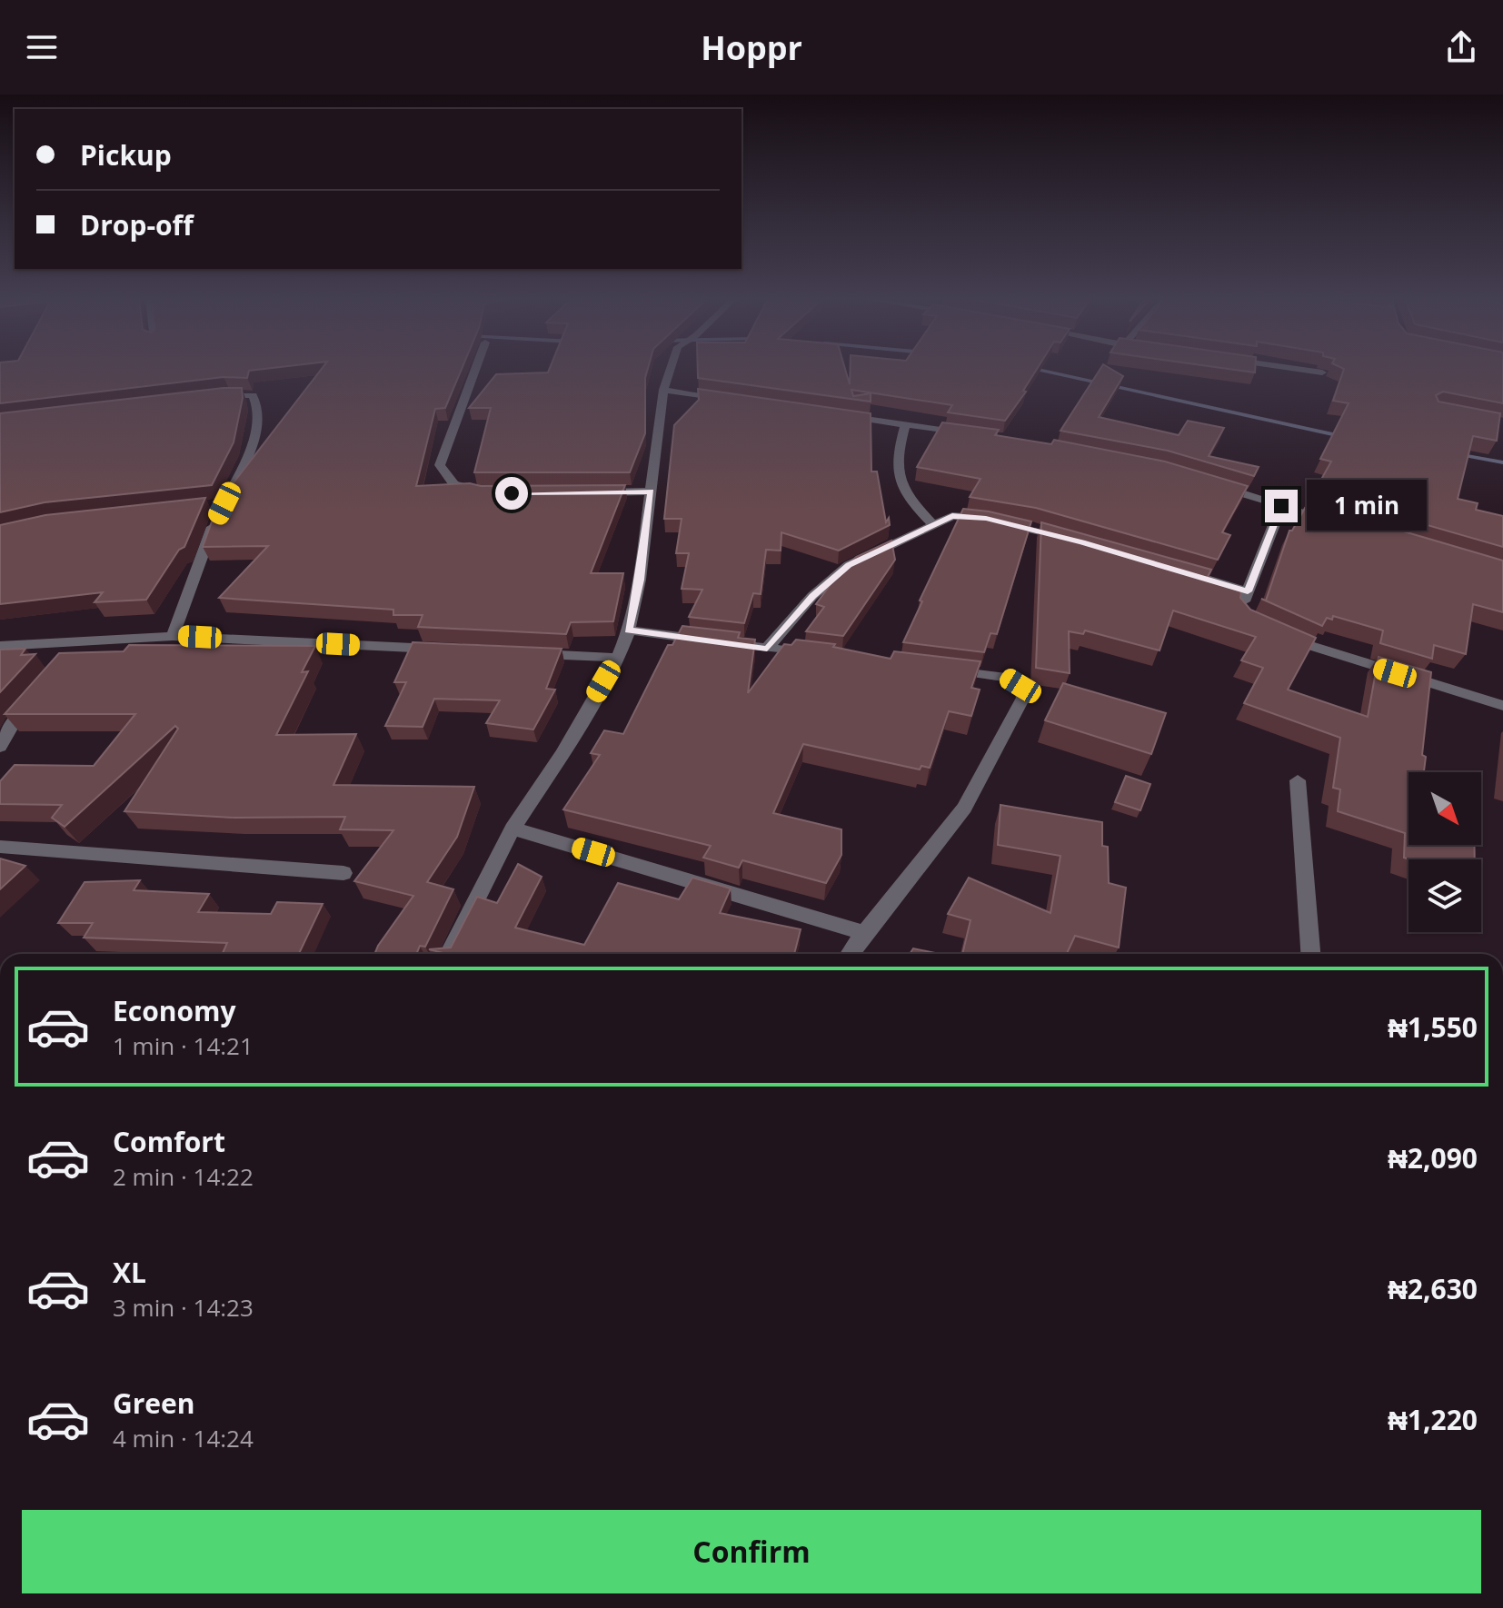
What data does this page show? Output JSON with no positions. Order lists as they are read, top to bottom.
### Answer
{
  "north": "bottom right",
  "page": {
    "header": "Hoppr",
    "banner": ["Pickup", "Drop-off"],
    "bubble": "1 min",
    "list": [
      {
        "name": "Economy",
        "note": "1 min · 14:21",
        "value": "₦1,550"
      },
      {
        "name": "Comfort",
        "note": "2 min · 14:22",
        "value": "₦2,090"
      },
      {
        "name": "XL",
        "note": "3 min · 14:23",
        "value": "₦2,630"
      },
      {
        "name": "Green",
        "note": "4 min · 14:24",
        "value": "₦1,220"
      }
    ],
    "buttons": "Confirm"
  }
}
